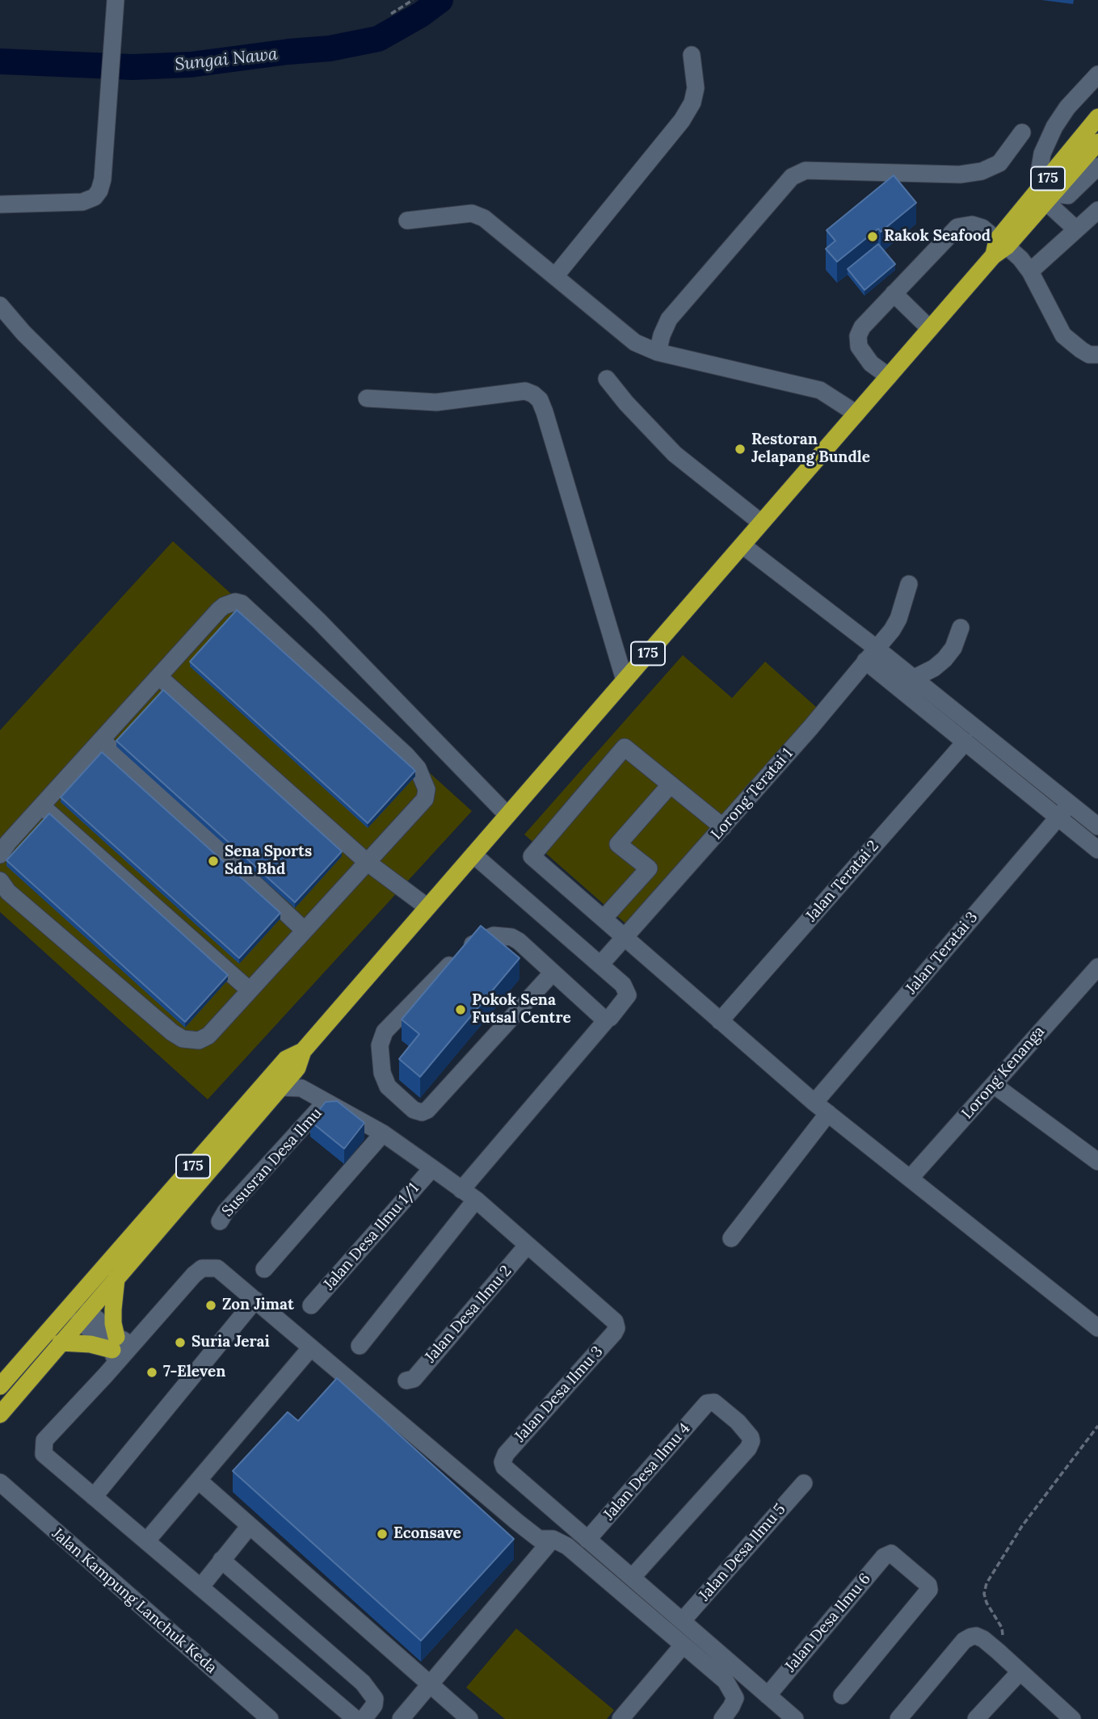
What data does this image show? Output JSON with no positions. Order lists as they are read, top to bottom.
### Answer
{
  "streets": {
    "highway": ["175"],
    "street": [
      "Lorong Teratai 1",
      "Jalan Teratai 2",
      "Jalan Teratai 3",
      "Lorong Kenanga",
      "Sususran Desa Ilmu",
      "Jalan Desa Ilmu 1/1",
      "Jalan Desa Ilmu 2",
      "Jalan Desa Ilmu 3",
      "Jalan Desa Ilmu 4",
      "Jalan Desa Ilmu 5",
      "Jalan Kampung Lanchuk Keda",
      "Jalan Desa Ilmu 6"
    ]
  },
  "crossings": [
    ["Jalan Desa Ilmu 2", "Jalan Desa Ilmu 3"],
    ["Jalan Desa Ilmu 3", "Jalan Desa Ilmu 4"]
  ],
  "water": ["Sungai Nawa"],
  "places": [
    "Rakok Seafood",
    "Restoran Jelapang Bundle",
    "Sena Sports Sdn Bhd",
    "Pokok Sena Futsal Centre",
    "Zon Jimat",
    "Suria Jerai",
    "7-Eleven",
    "Econsave"
  ]
}
